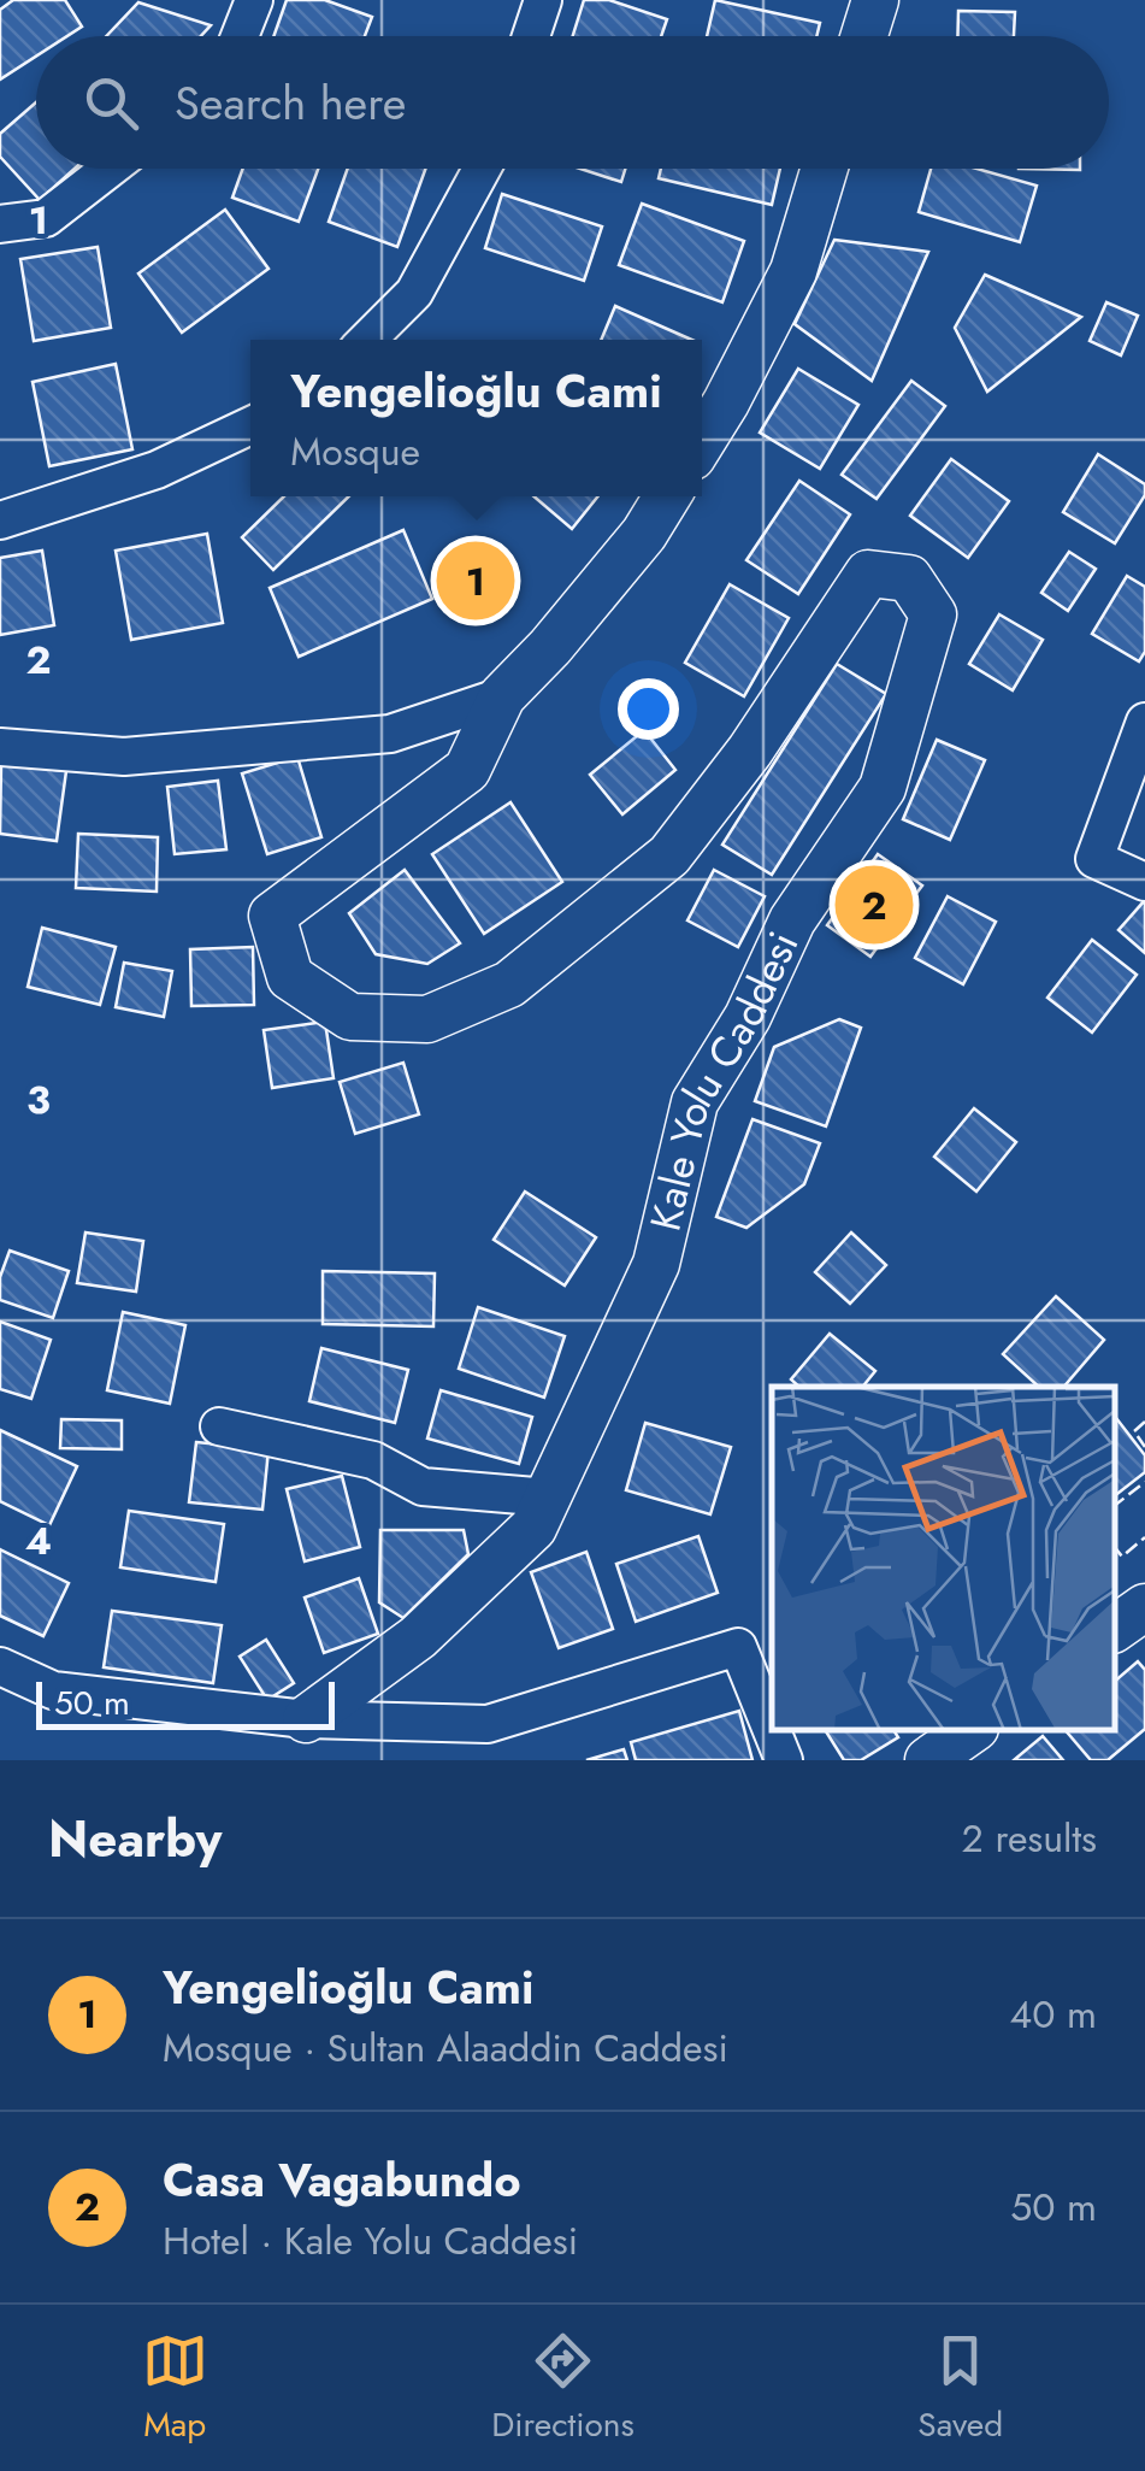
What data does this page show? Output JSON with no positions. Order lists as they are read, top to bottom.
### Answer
{
  "streets": {
    "street": ["Kale Yolu Caddesi"]
  },
  "scale_bar": "50 m",
  "page": {
    "search": "Search here",
    "popup": ["Yengelioğlu Cami", "Mosque"],
    "pins": ["1", "2"],
    "scale": "50 m",
    "heading": ["Nearby", "2 results"],
    "list": [
      {
        "mark": "1",
        "name": "Yengelioğlu Cami",
        "note": "Mosque · Sultan Alaaddin Caddesi",
        "value": "40 m"
      },
      {
        "mark": "2",
        "name": "Casa Vagabundo",
        "note": "Hotel · Kale Yolu Caddesi",
        "value": "50 m"
      }
    ],
    "nav": ["Map", "Directions", "Saved"]
  },
  "grid": {
    "rows": [
      "1",
      "2",
      "3",
      "4"
    ]
  }
}
